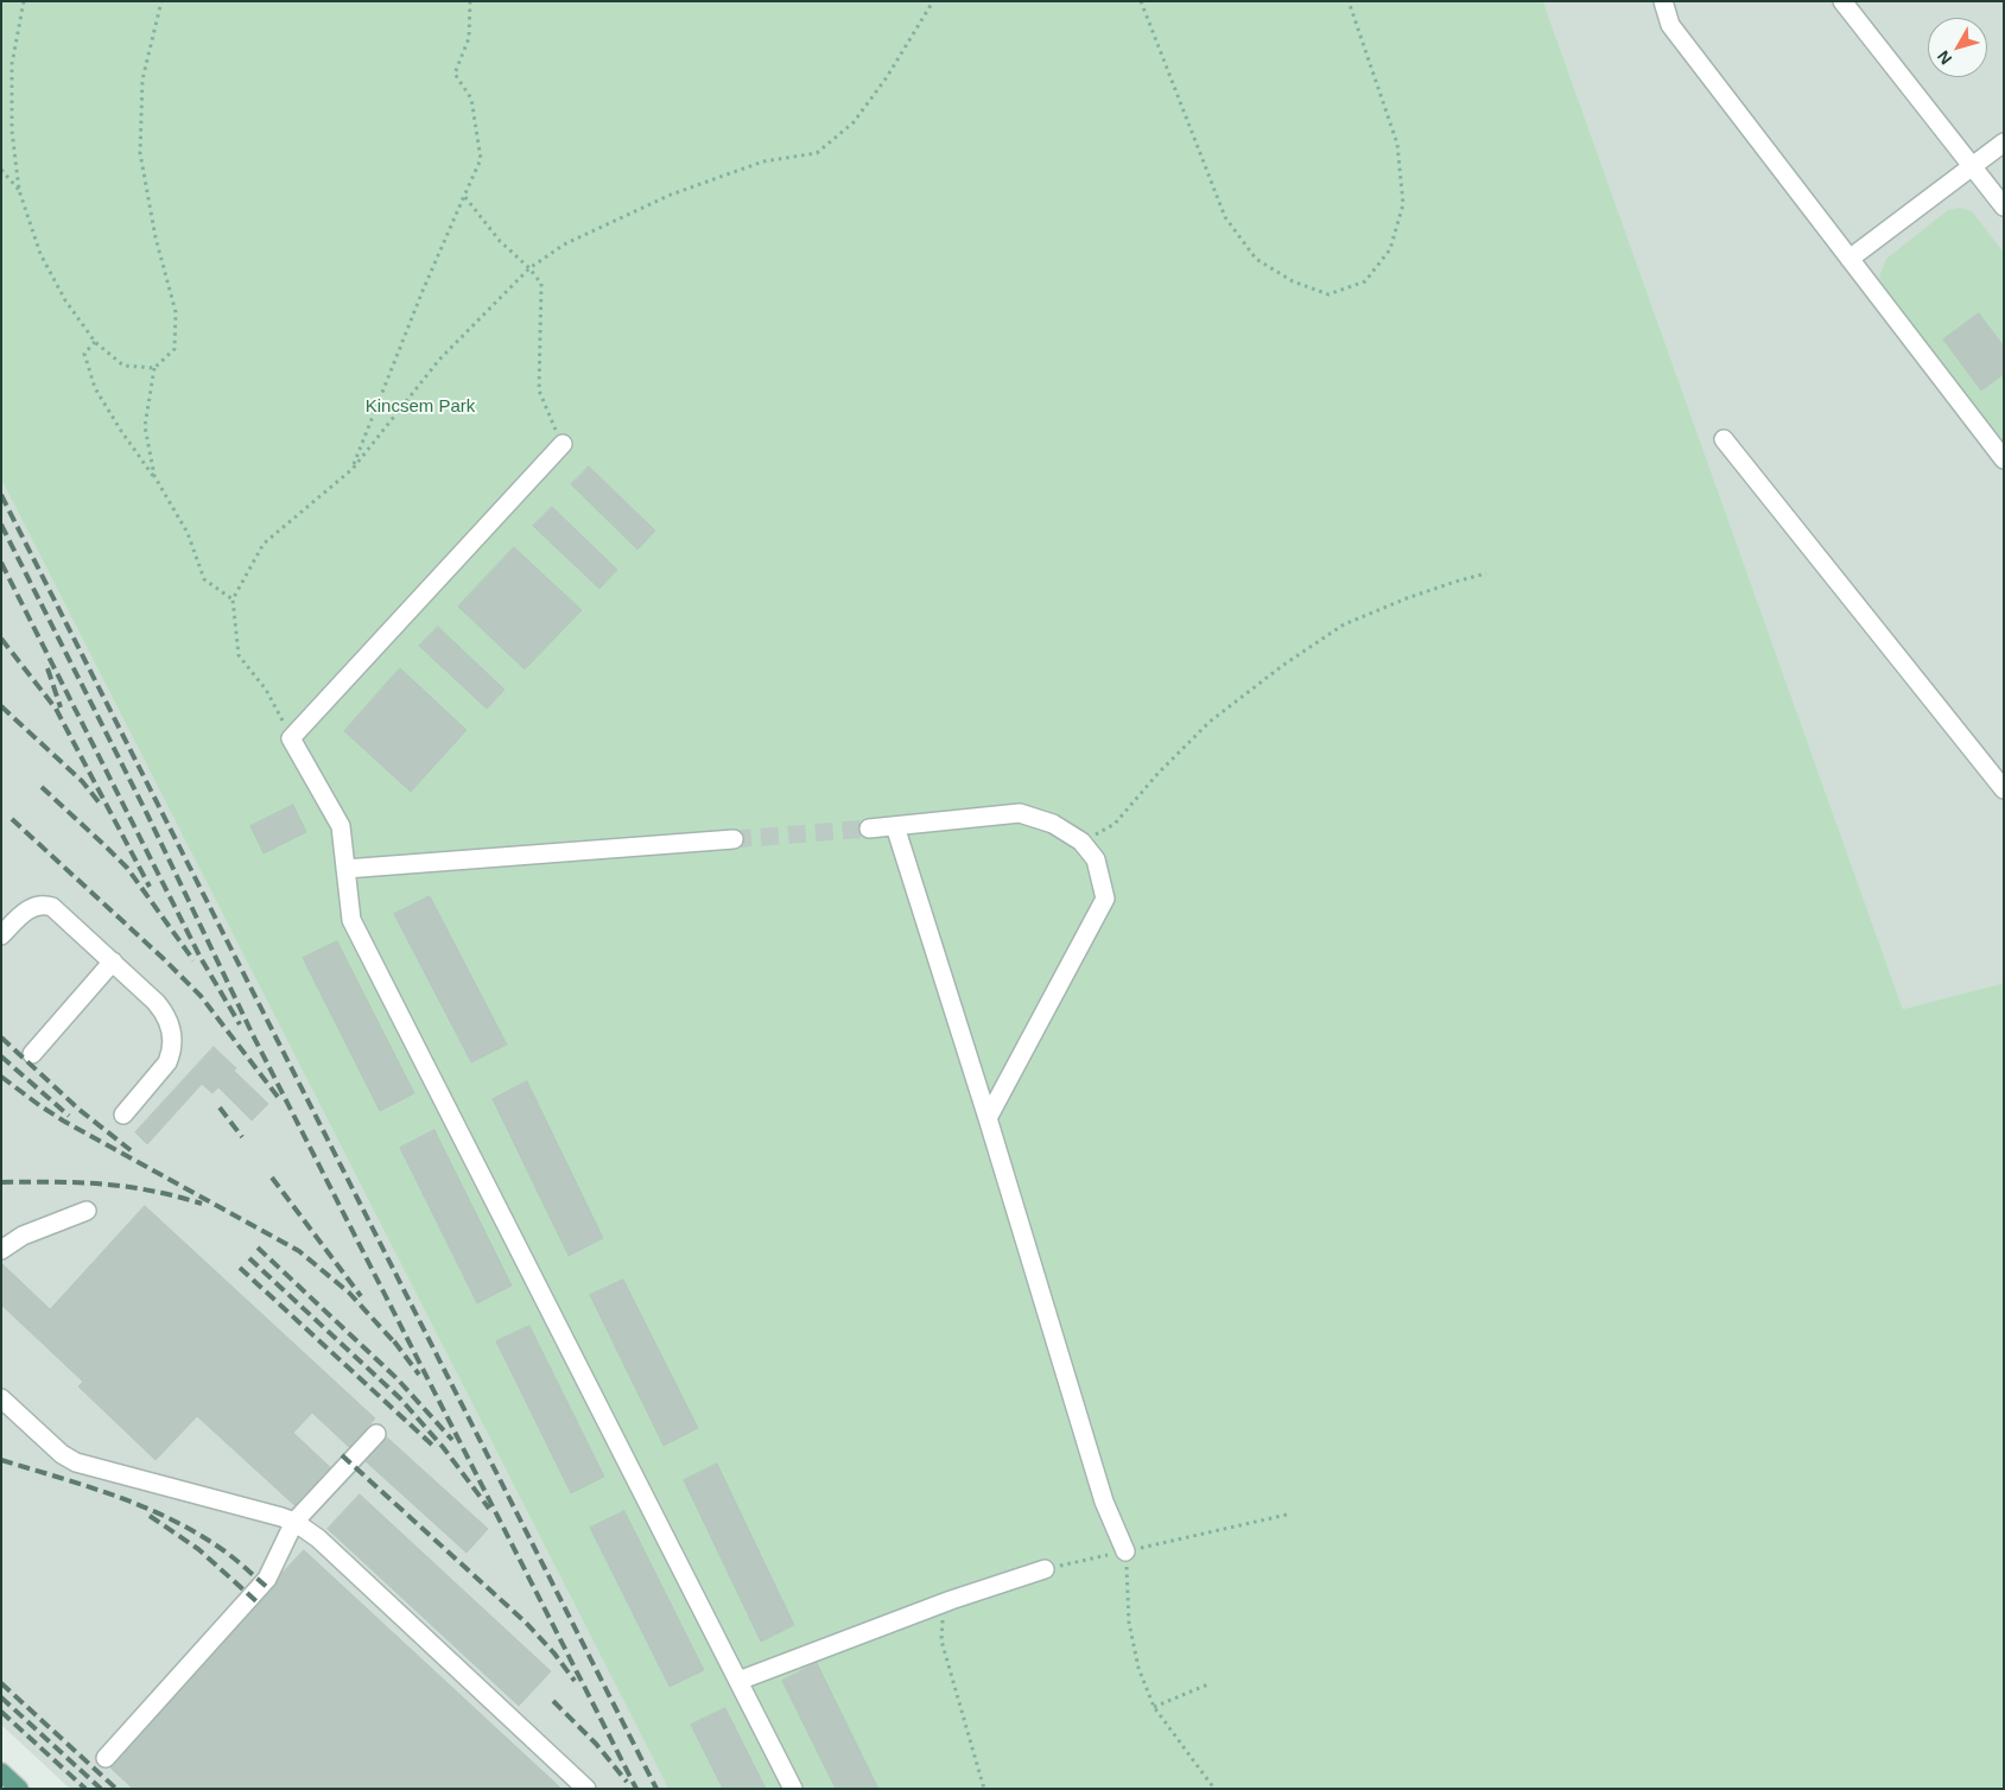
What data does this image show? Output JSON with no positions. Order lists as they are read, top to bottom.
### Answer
{
  "parks": ["Kincsem Park"],
  "north": "bottom left"
}
